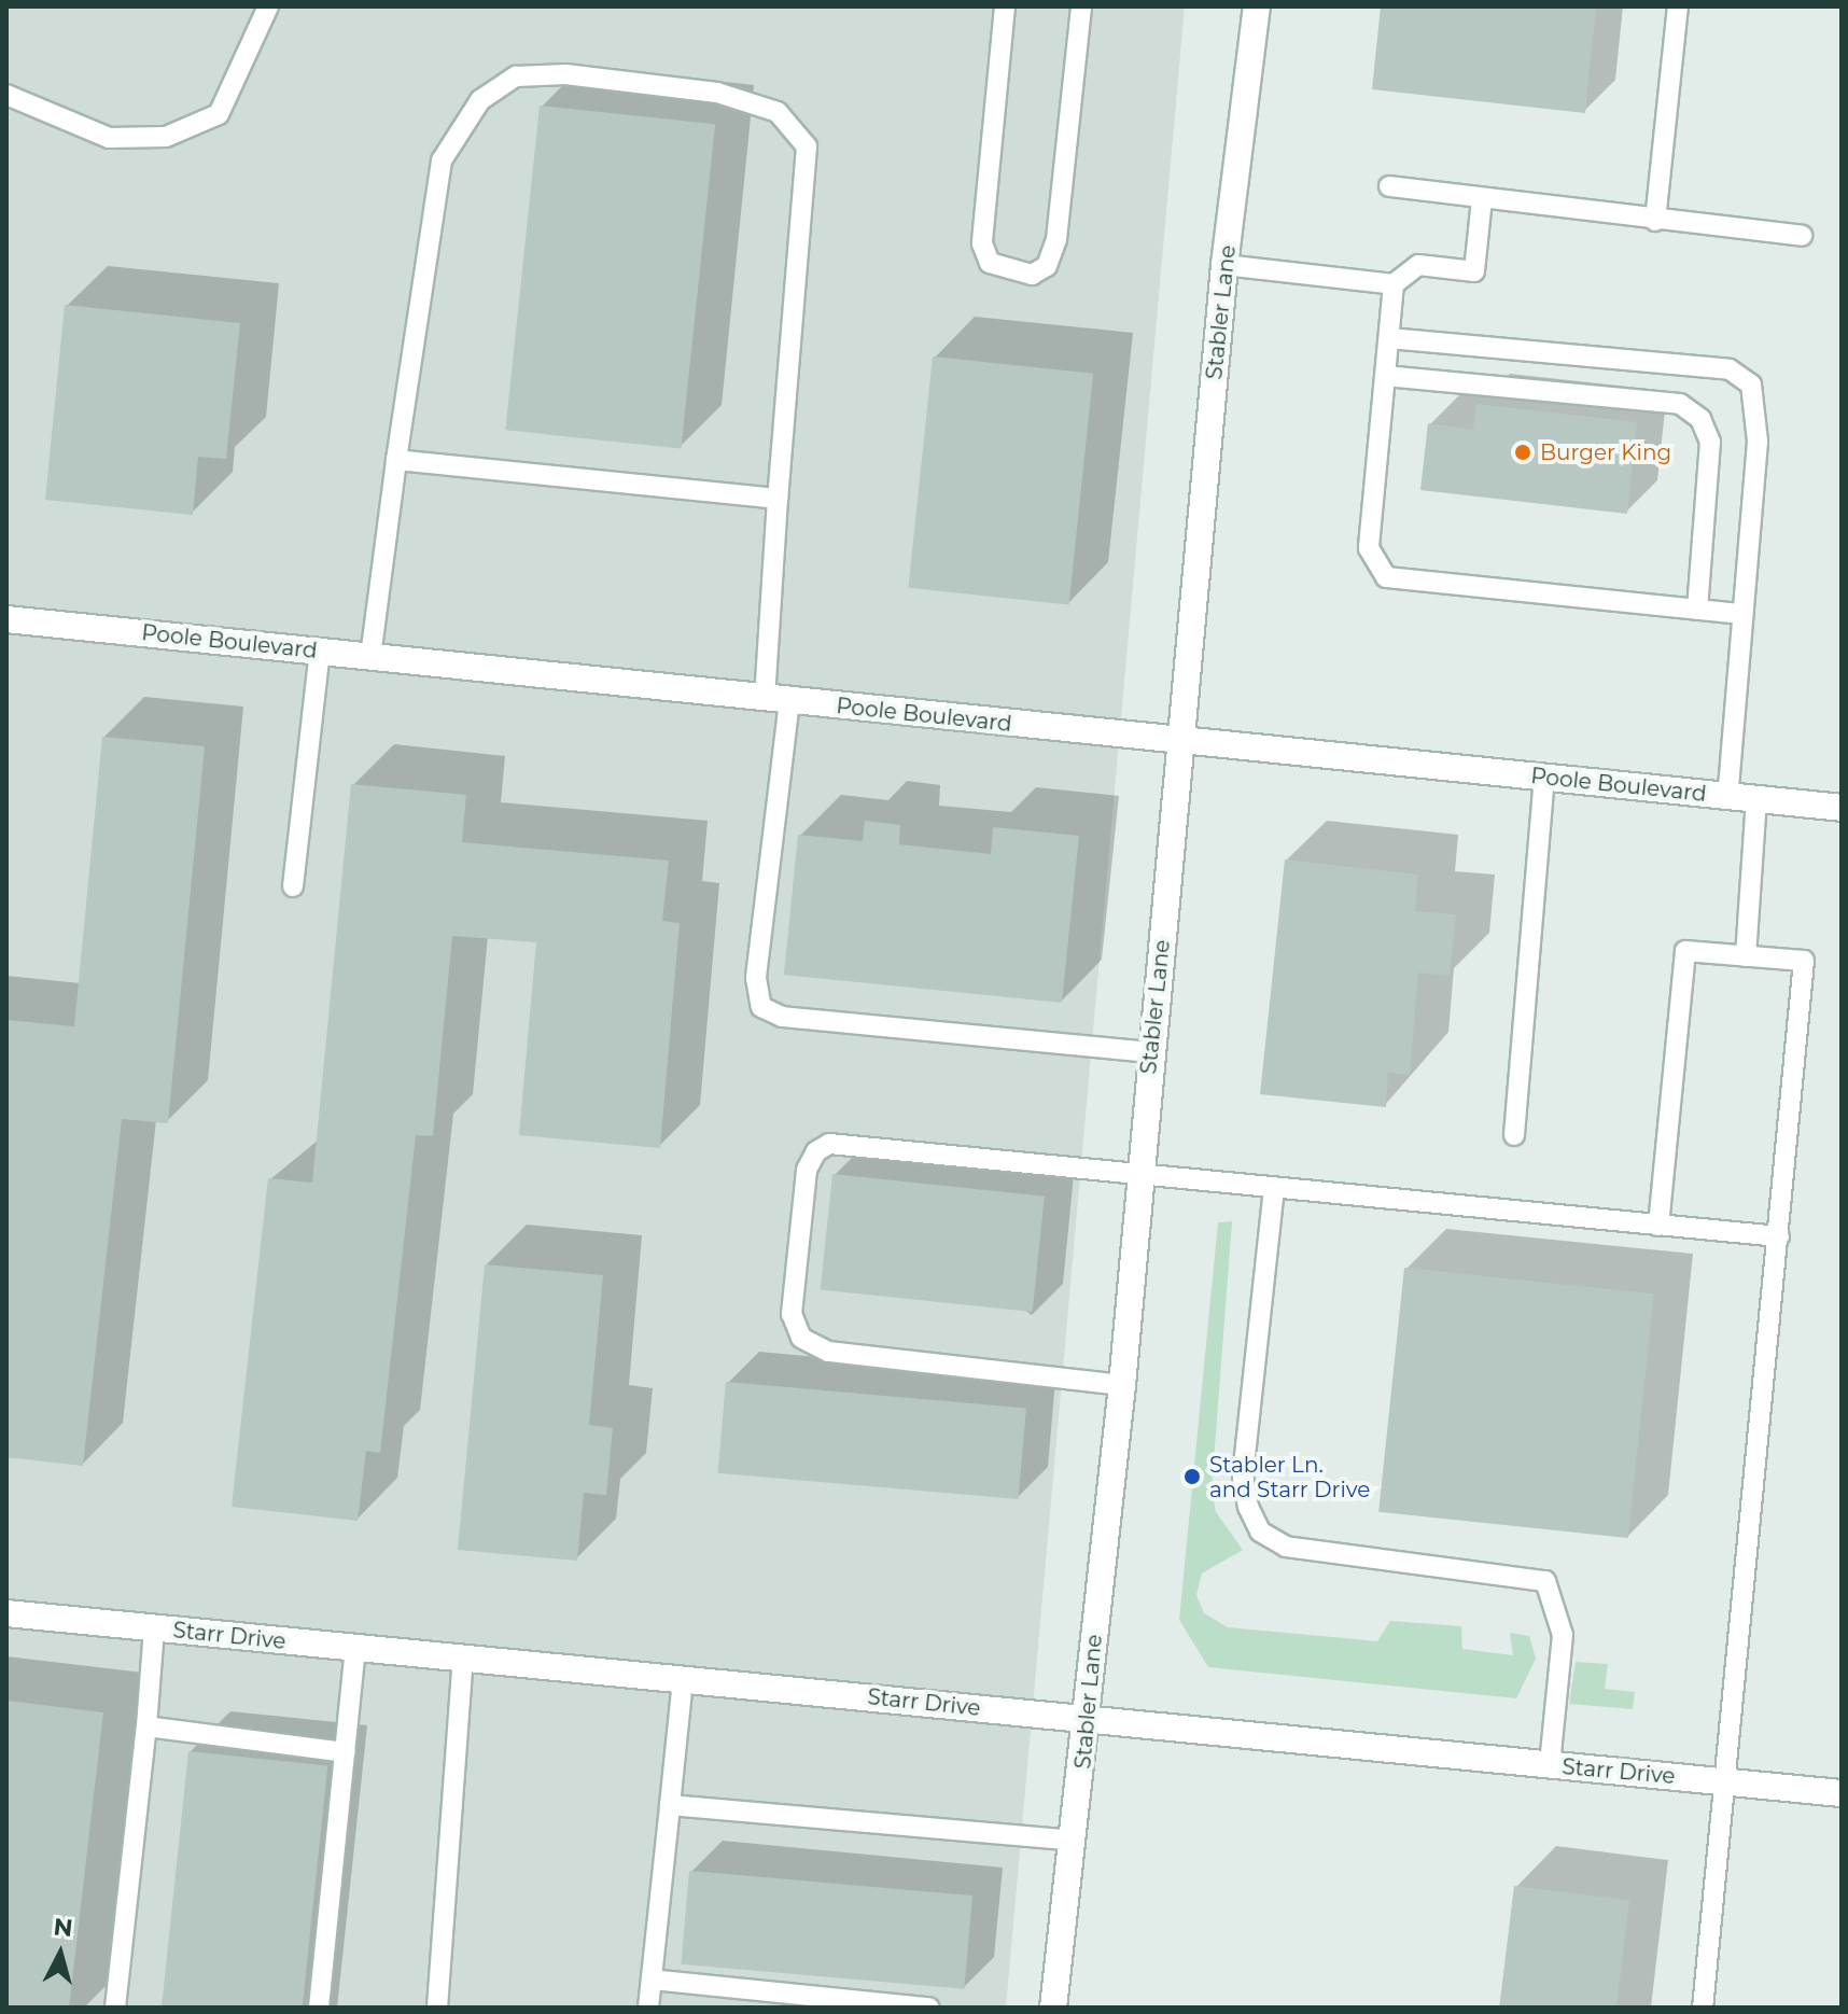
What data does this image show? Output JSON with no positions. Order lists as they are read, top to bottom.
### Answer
{
  "streets": {
    "street": ["Stabler Lane", "Poole Boulevard", "Starr Drive"]
  },
  "crossings": [
    ["Stabler Lane", "Poole Boulevard"],
    ["Stabler Lane", "Starr Drive"]
  ],
  "places": ["Burger King", "Stabler Ln. and Starr Drive"],
  "north": "top"
}
